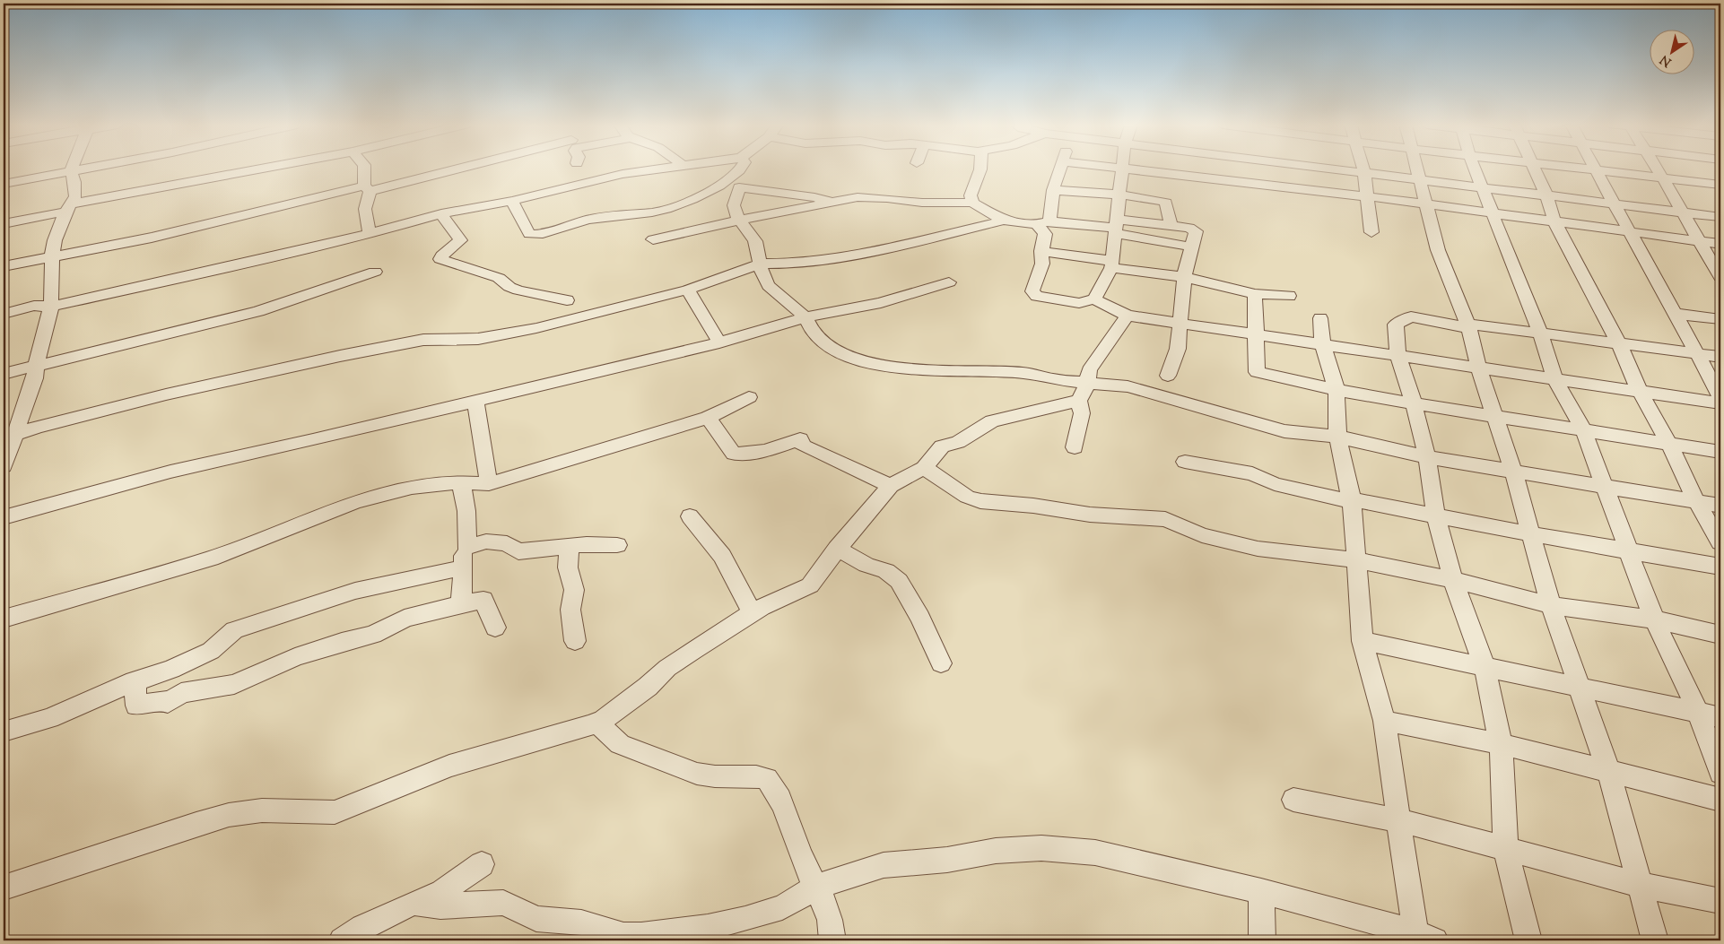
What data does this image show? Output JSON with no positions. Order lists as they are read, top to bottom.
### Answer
{
  "north": "bottom left"
}
